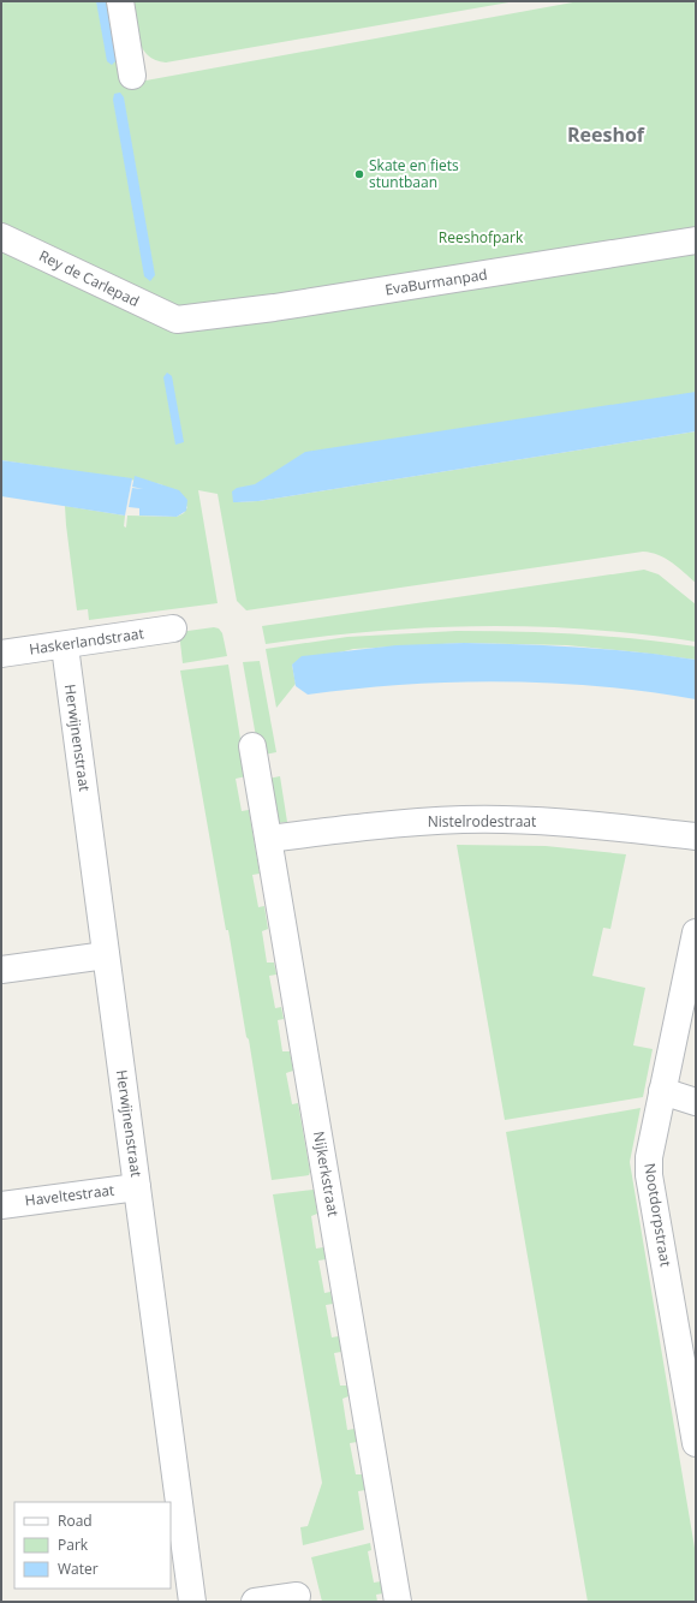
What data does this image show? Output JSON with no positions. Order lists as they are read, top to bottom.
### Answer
{
  "streets": {
    "street": [
      "Rey de Carlepad",
      "EvaBurmanpad",
      "Haskerlandstraat",
      "Herwijnenstraat",
      "Nistelrodestraat",
      "Nijkerkstraat",
      "Haveltestraat",
      "Nootdorpstraat"
    ]
  },
  "crossings": [
    ["Rey de Carlepad", "EvaBurmanpad"],
    ["Haskerlandstraat", "Herwijnenstraat"],
    ["Herwijnenstraat", "Haveltestraat"],
    ["Nistelrodestraat", "Nijkerkstraat"]
  ],
  "districts": ["Reeshof"],
  "parks": ["Reeshofpark"],
  "places": ["Skate en fiets stuntbaan"],
  "legend": ["Road", "Park", "Water"]
}
